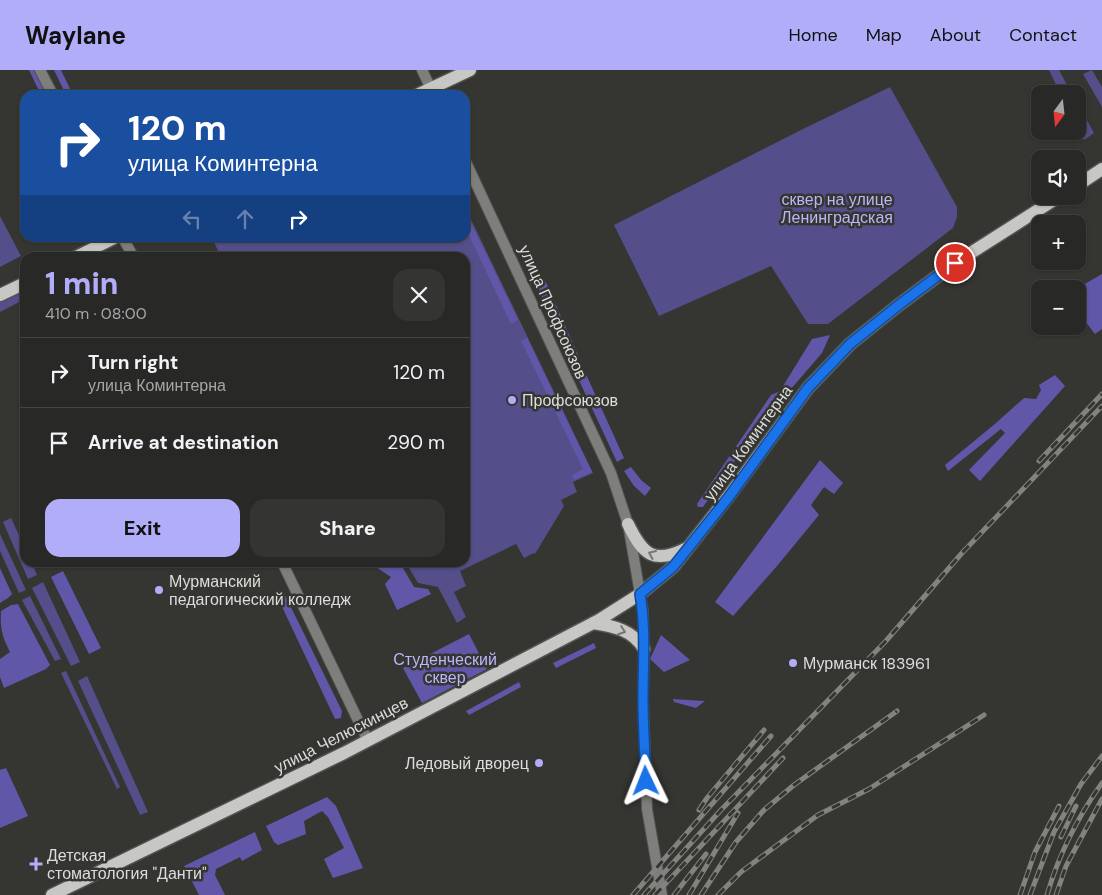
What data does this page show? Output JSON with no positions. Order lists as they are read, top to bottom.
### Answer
{
  "streets": {
    "main road": ["улица Коминтерна", "улица Челюскинцев"],
    "street": ["улица Профсоюзов"]
  },
  "crossings": [
    ["улица Профсоюзов", "улица Коминтерна"],
    ["улица Профсоюзов", "улица Челюскинцев"],
    ["улица Коминтерна", "улица Челюскинцев"]
  ],
  "parks": ["сквер на улице Ленинградская", "Студенческий сквер"],
  "places": {
    "other": [
      "Профсоюзов",
      "Мурманский педагогический колледж",
      "Мурманск 183961",
      "Ледовый дворец"
    ],
    "health": ["Детская стоматология \"Данти\""]
  },
  "north": "bottom",
  "page": {
    "header": "Waylane",
    "nav": [
      "Home",
      "Map",
      "About",
      "Contact"
    ],
    "map_buttons": ["+", "−"],
    "turn": ["120 m", "улица Коминтерна"],
    "heading": ["1 min", "410 m · 08:00"],
    "list": [
      {
        "name": "Turn right",
        "note": "улица Коминтерна",
        "value": "120 m"
      },
      {
        "name": "Arrive at destination",
        "value": "290 m"
      }
    ],
    "buttons": ["Exit", "Share"]
  }
}
